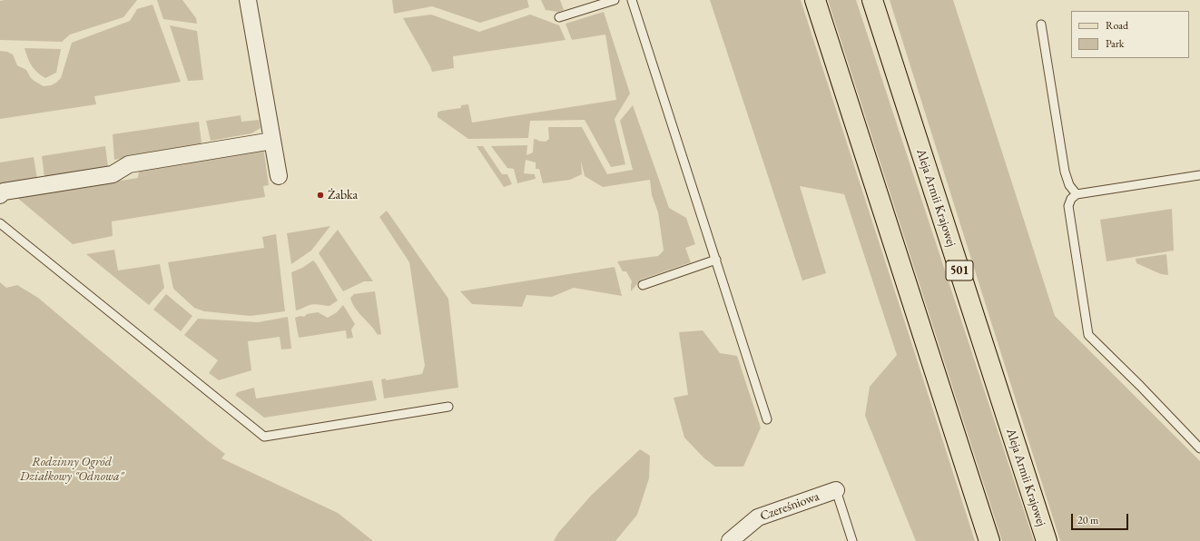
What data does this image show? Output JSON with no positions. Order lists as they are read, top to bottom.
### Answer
{
  "streets": {
    "main road": ["Aleja Armii Krajowej", "501"],
    "street": ["Czereśniowa"]
  },
  "parks": ["Rodzinny Ogród Działkowy \"Odnowa\""],
  "places": ["Żabka"],
  "legend": ["Road", "Park"],
  "scale_bar": "20 m"
}
